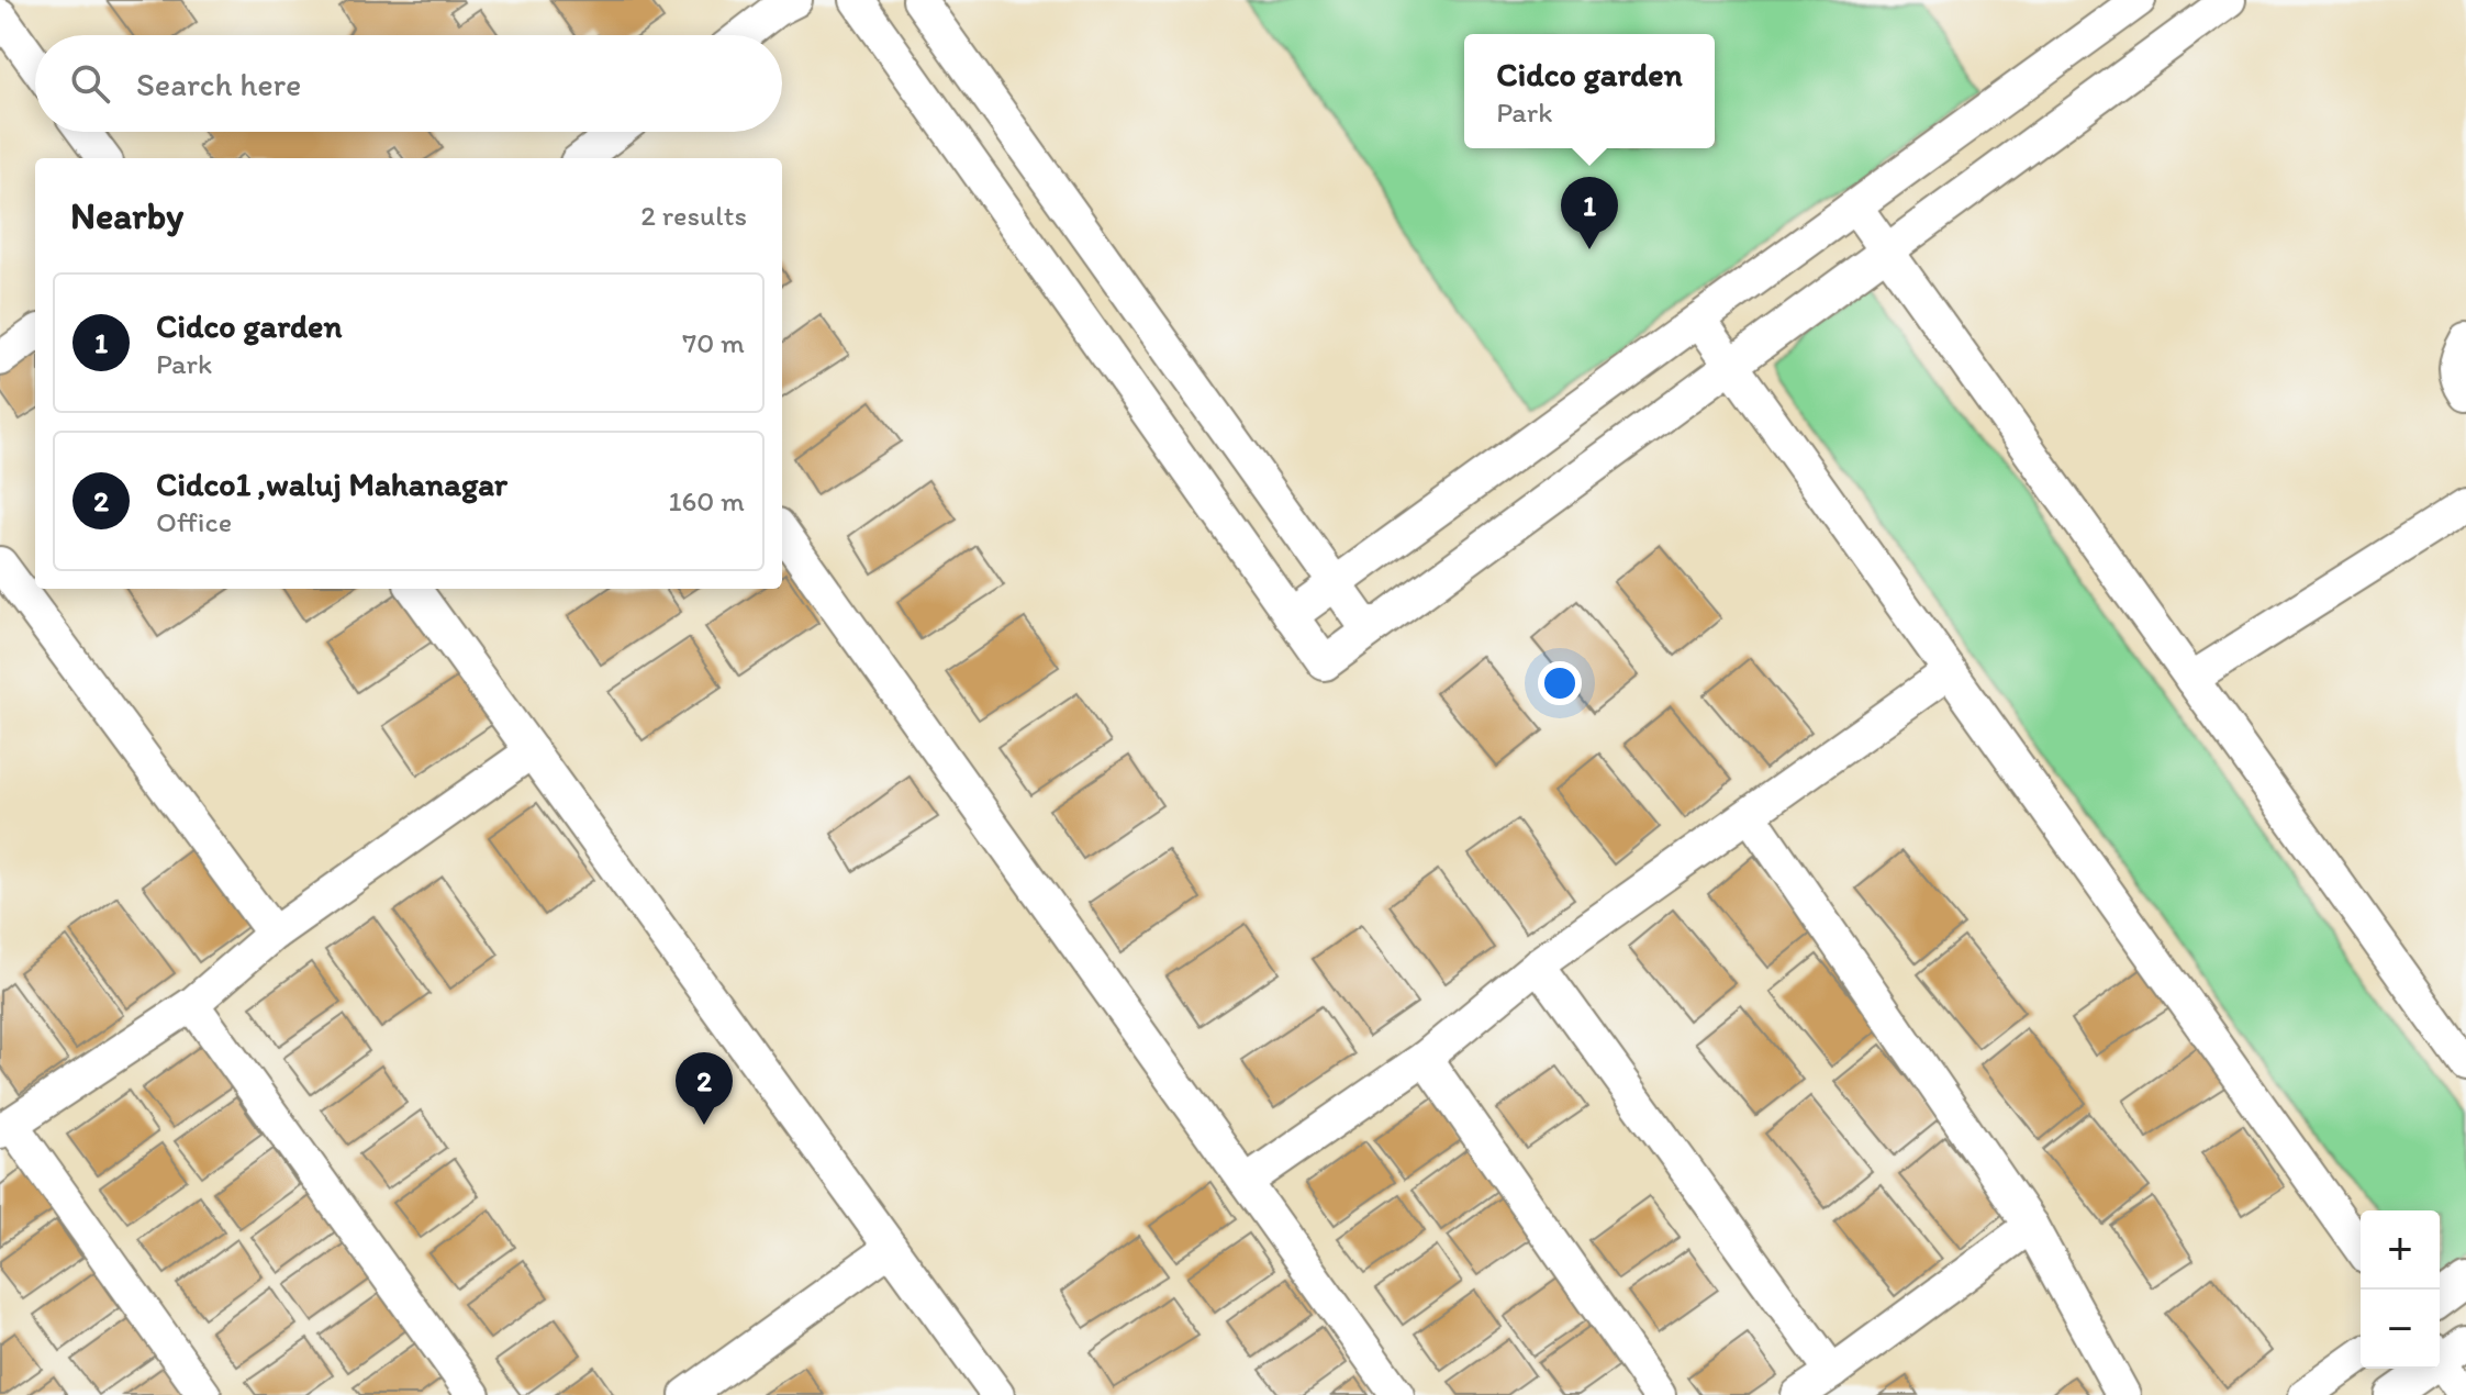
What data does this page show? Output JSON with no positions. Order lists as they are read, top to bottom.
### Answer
{
  "page": {
    "popup": ["Cidco garden", "Park"],
    "search": "Search here",
    "heading": ["Nearby", "2 results"],
    "pins": ["1", "2"],
    "list": [
      {
        "mark": "1",
        "name": "Cidco garden",
        "note": "Park",
        "value": "70 m"
      },
      {
        "mark": "2",
        "name": "Cidco1 ,waluj Mahanagar",
        "note": "Office",
        "value": "160 m"
      }
    ],
    "map_buttons": ["+", "−"]
  }
}
